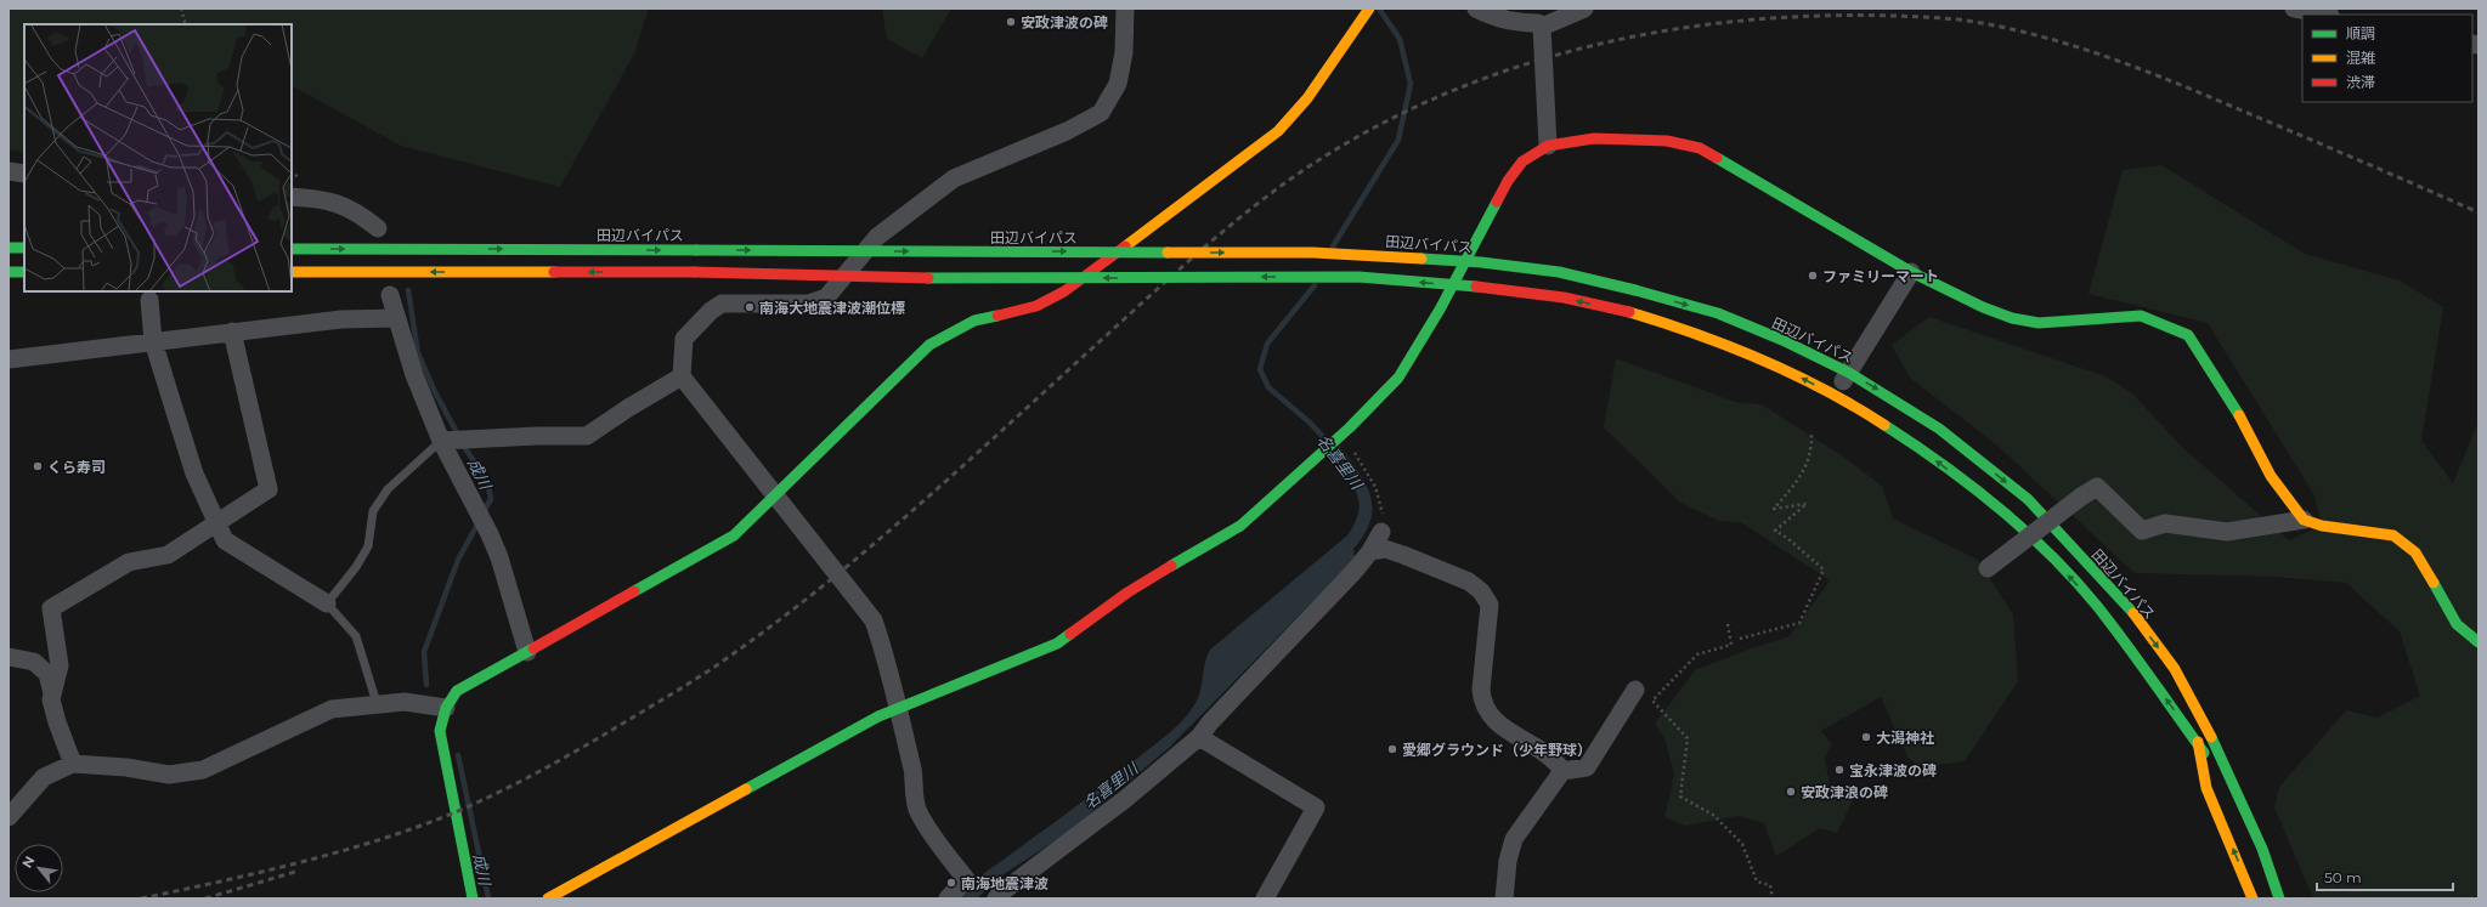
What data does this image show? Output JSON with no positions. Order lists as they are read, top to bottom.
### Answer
{
  "streets": {
    "main road": ["田辺バイパス"]
  },
  "water": ["名喜里川", "成川"],
  "places": [
    "安政津波の碑",
    "ファミリーマート",
    "南海大地震津波潮位標",
    "くら寿司",
    "大潟神社",
    "愛郷グラウンド（少年野球）",
    "宝永津波の碑",
    "安政津浪の碑",
    "南海地震津波"
  ],
  "legend": ["順調", "混雑", "渋滞"],
  "scale_bar": "50 m",
  "north": "top left"
}
